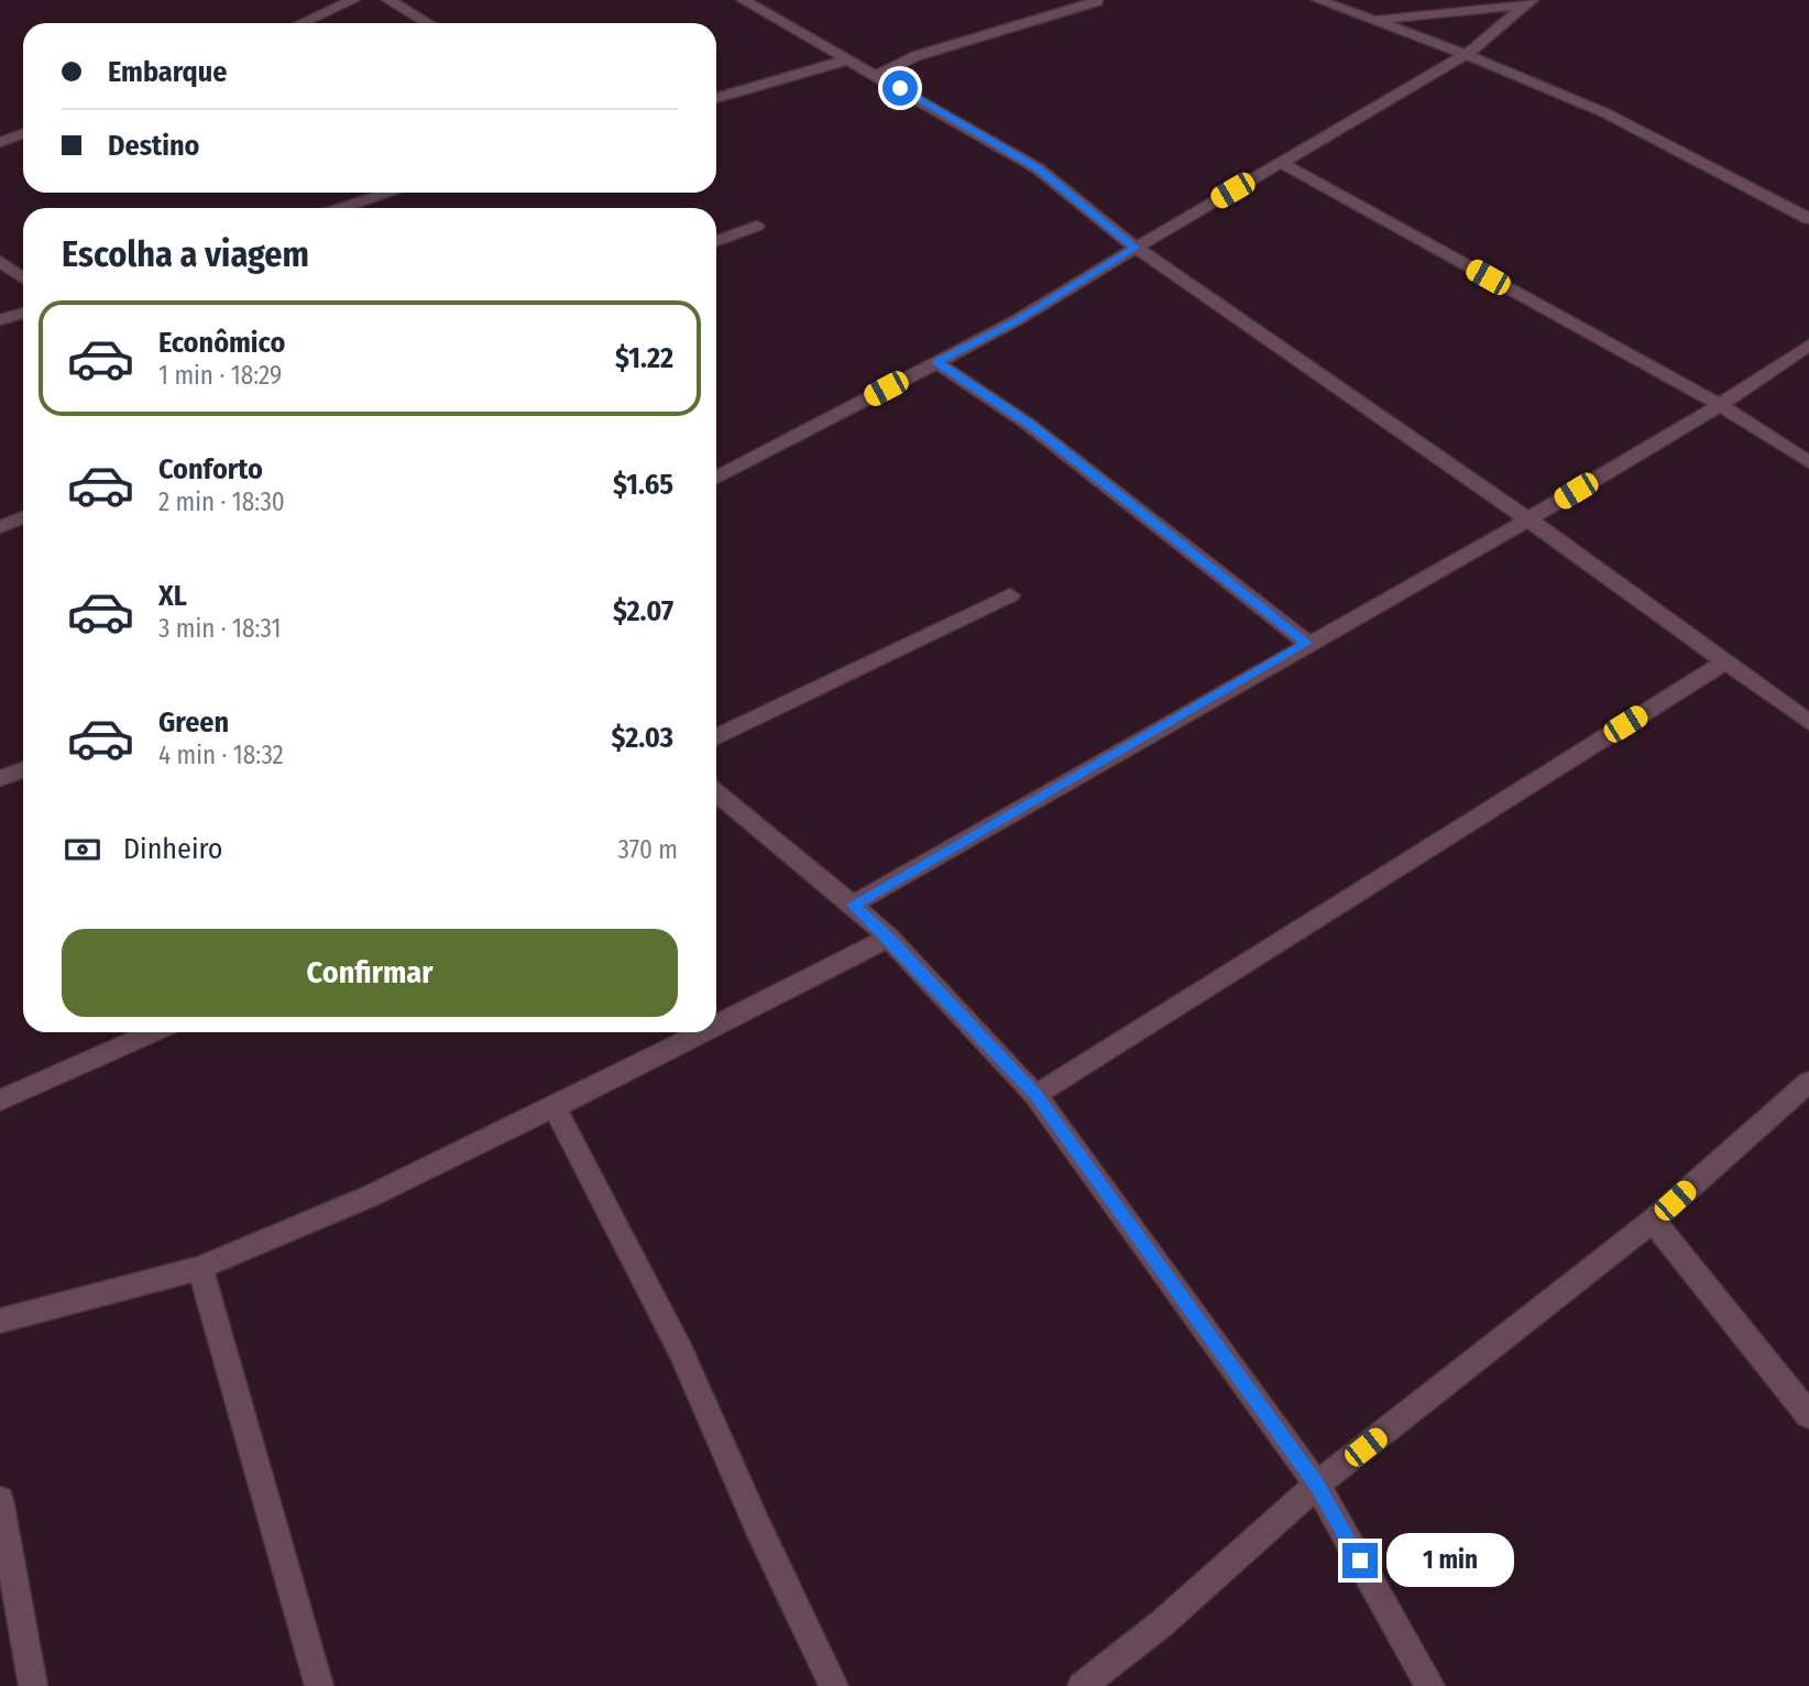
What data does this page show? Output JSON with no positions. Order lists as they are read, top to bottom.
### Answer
{
  "page": {
    "banner": ["Embarque", "Destino"],
    "heading": "Escolha a viagem",
    "list": [
      {
        "name": "Econômico",
        "note": "1 min · 18:29",
        "value": "$1.22"
      },
      {
        "name": "Conforto",
        "note": "2 min · 18:30",
        "value": "$1.65"
      },
      {
        "name": "XL",
        "note": "3 min · 18:31",
        "value": "$2.07"
      },
      {
        "name": "Green",
        "note": "4 min · 18:32",
        "value": "$2.03"
      }
    ],
    "pay": ["Dinheiro", "370 m"],
    "buttons": "Confirmar",
    "bubble": "1 min"
  }
}
